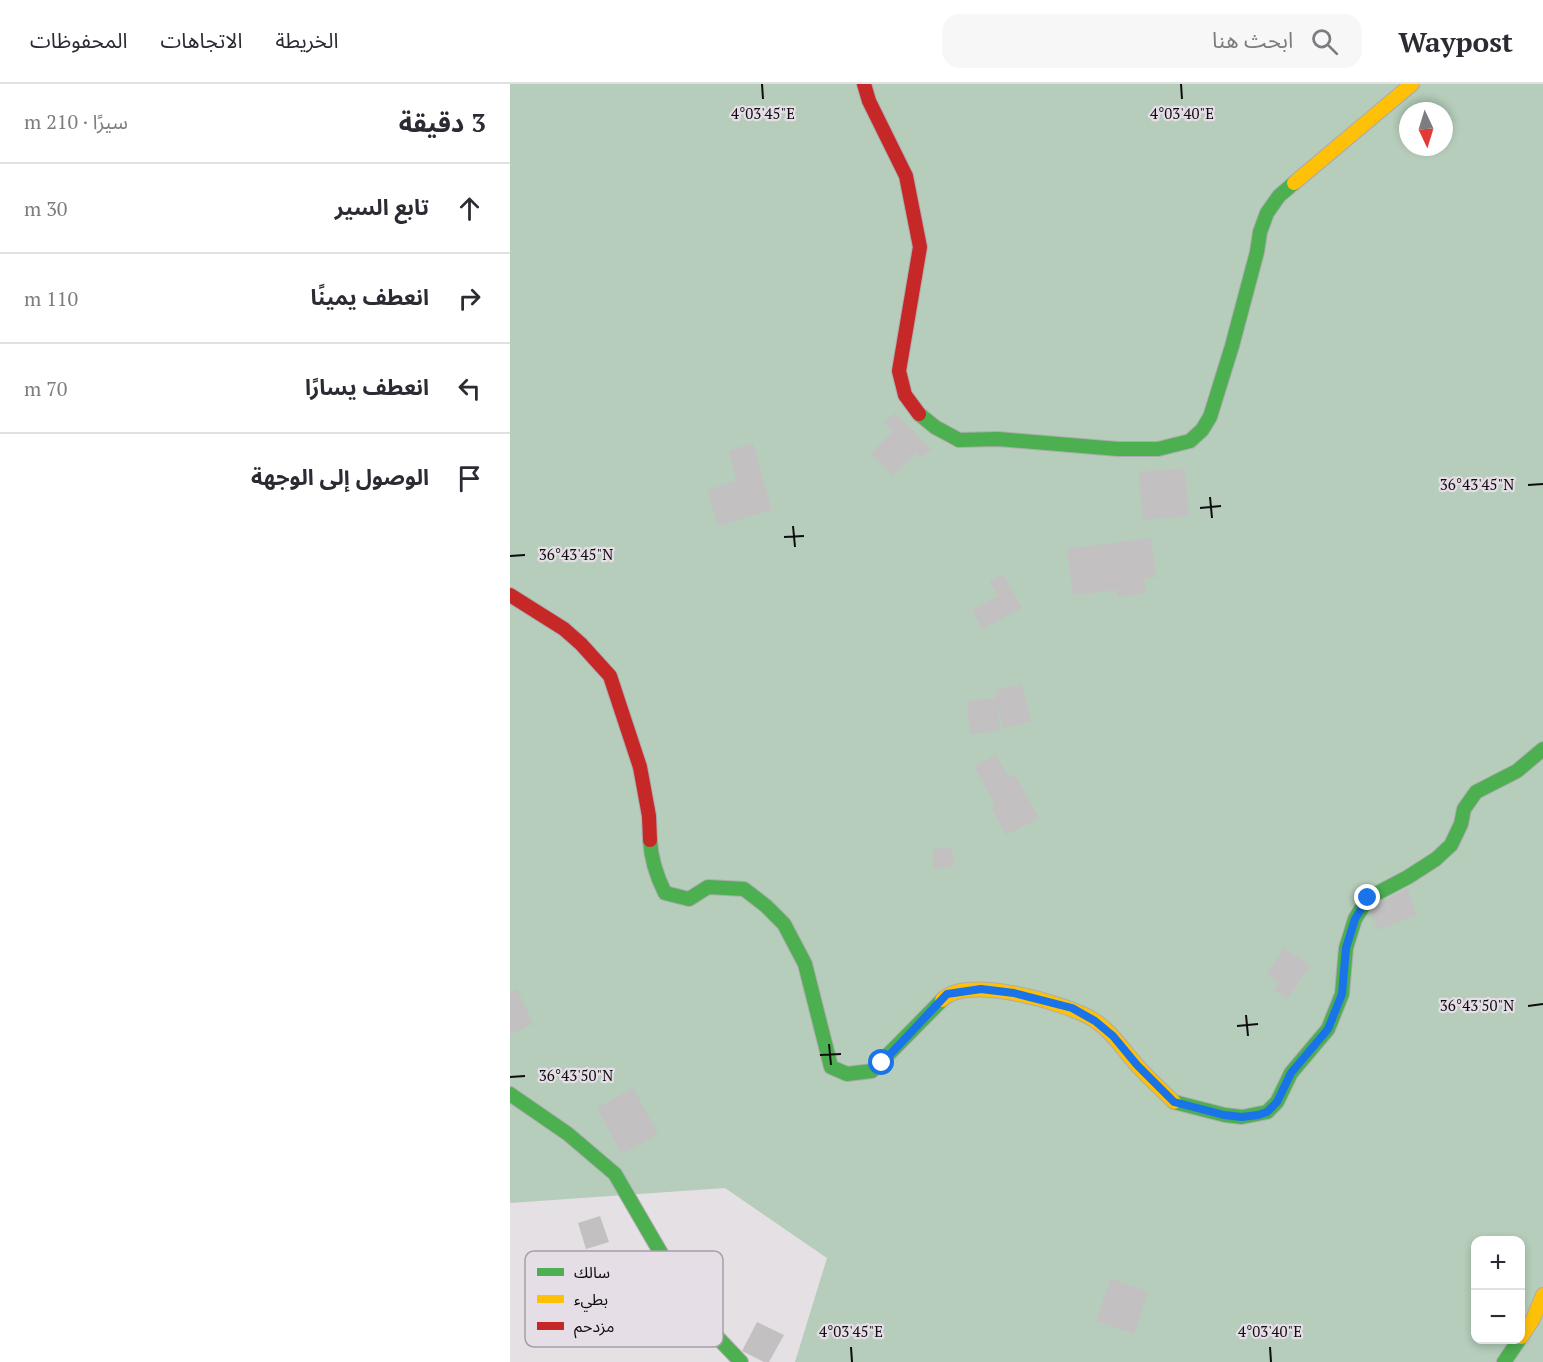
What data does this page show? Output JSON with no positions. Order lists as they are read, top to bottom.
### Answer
{
  "legend": ["سالك", "بطيء", "مزدحم"],
  "north": "bottom",
  "page": {
    "header": "Waypost",
    "search": "ابحث هنا",
    "nav": ["الخريطة", "الاتجاهات", "المحفوظات"],
    "heading": ["3 دقيقة", "سيرًا · 210 m"],
    "list": [
      ["تابع السير", "30 m"],
      ["انعطف يمينًا", "110 m"],
      ["انعطف يسارًا", "70 m"],
      "الوصول إلى الوجهة"
    ],
    "map_buttons": ["+", "−"]
  },
  "coordinates": [
    "4°03'45\"E",
    "4°03'40\"E",
    "36°43'45\"N",
    "36°43'50\"N"
  ]
}
